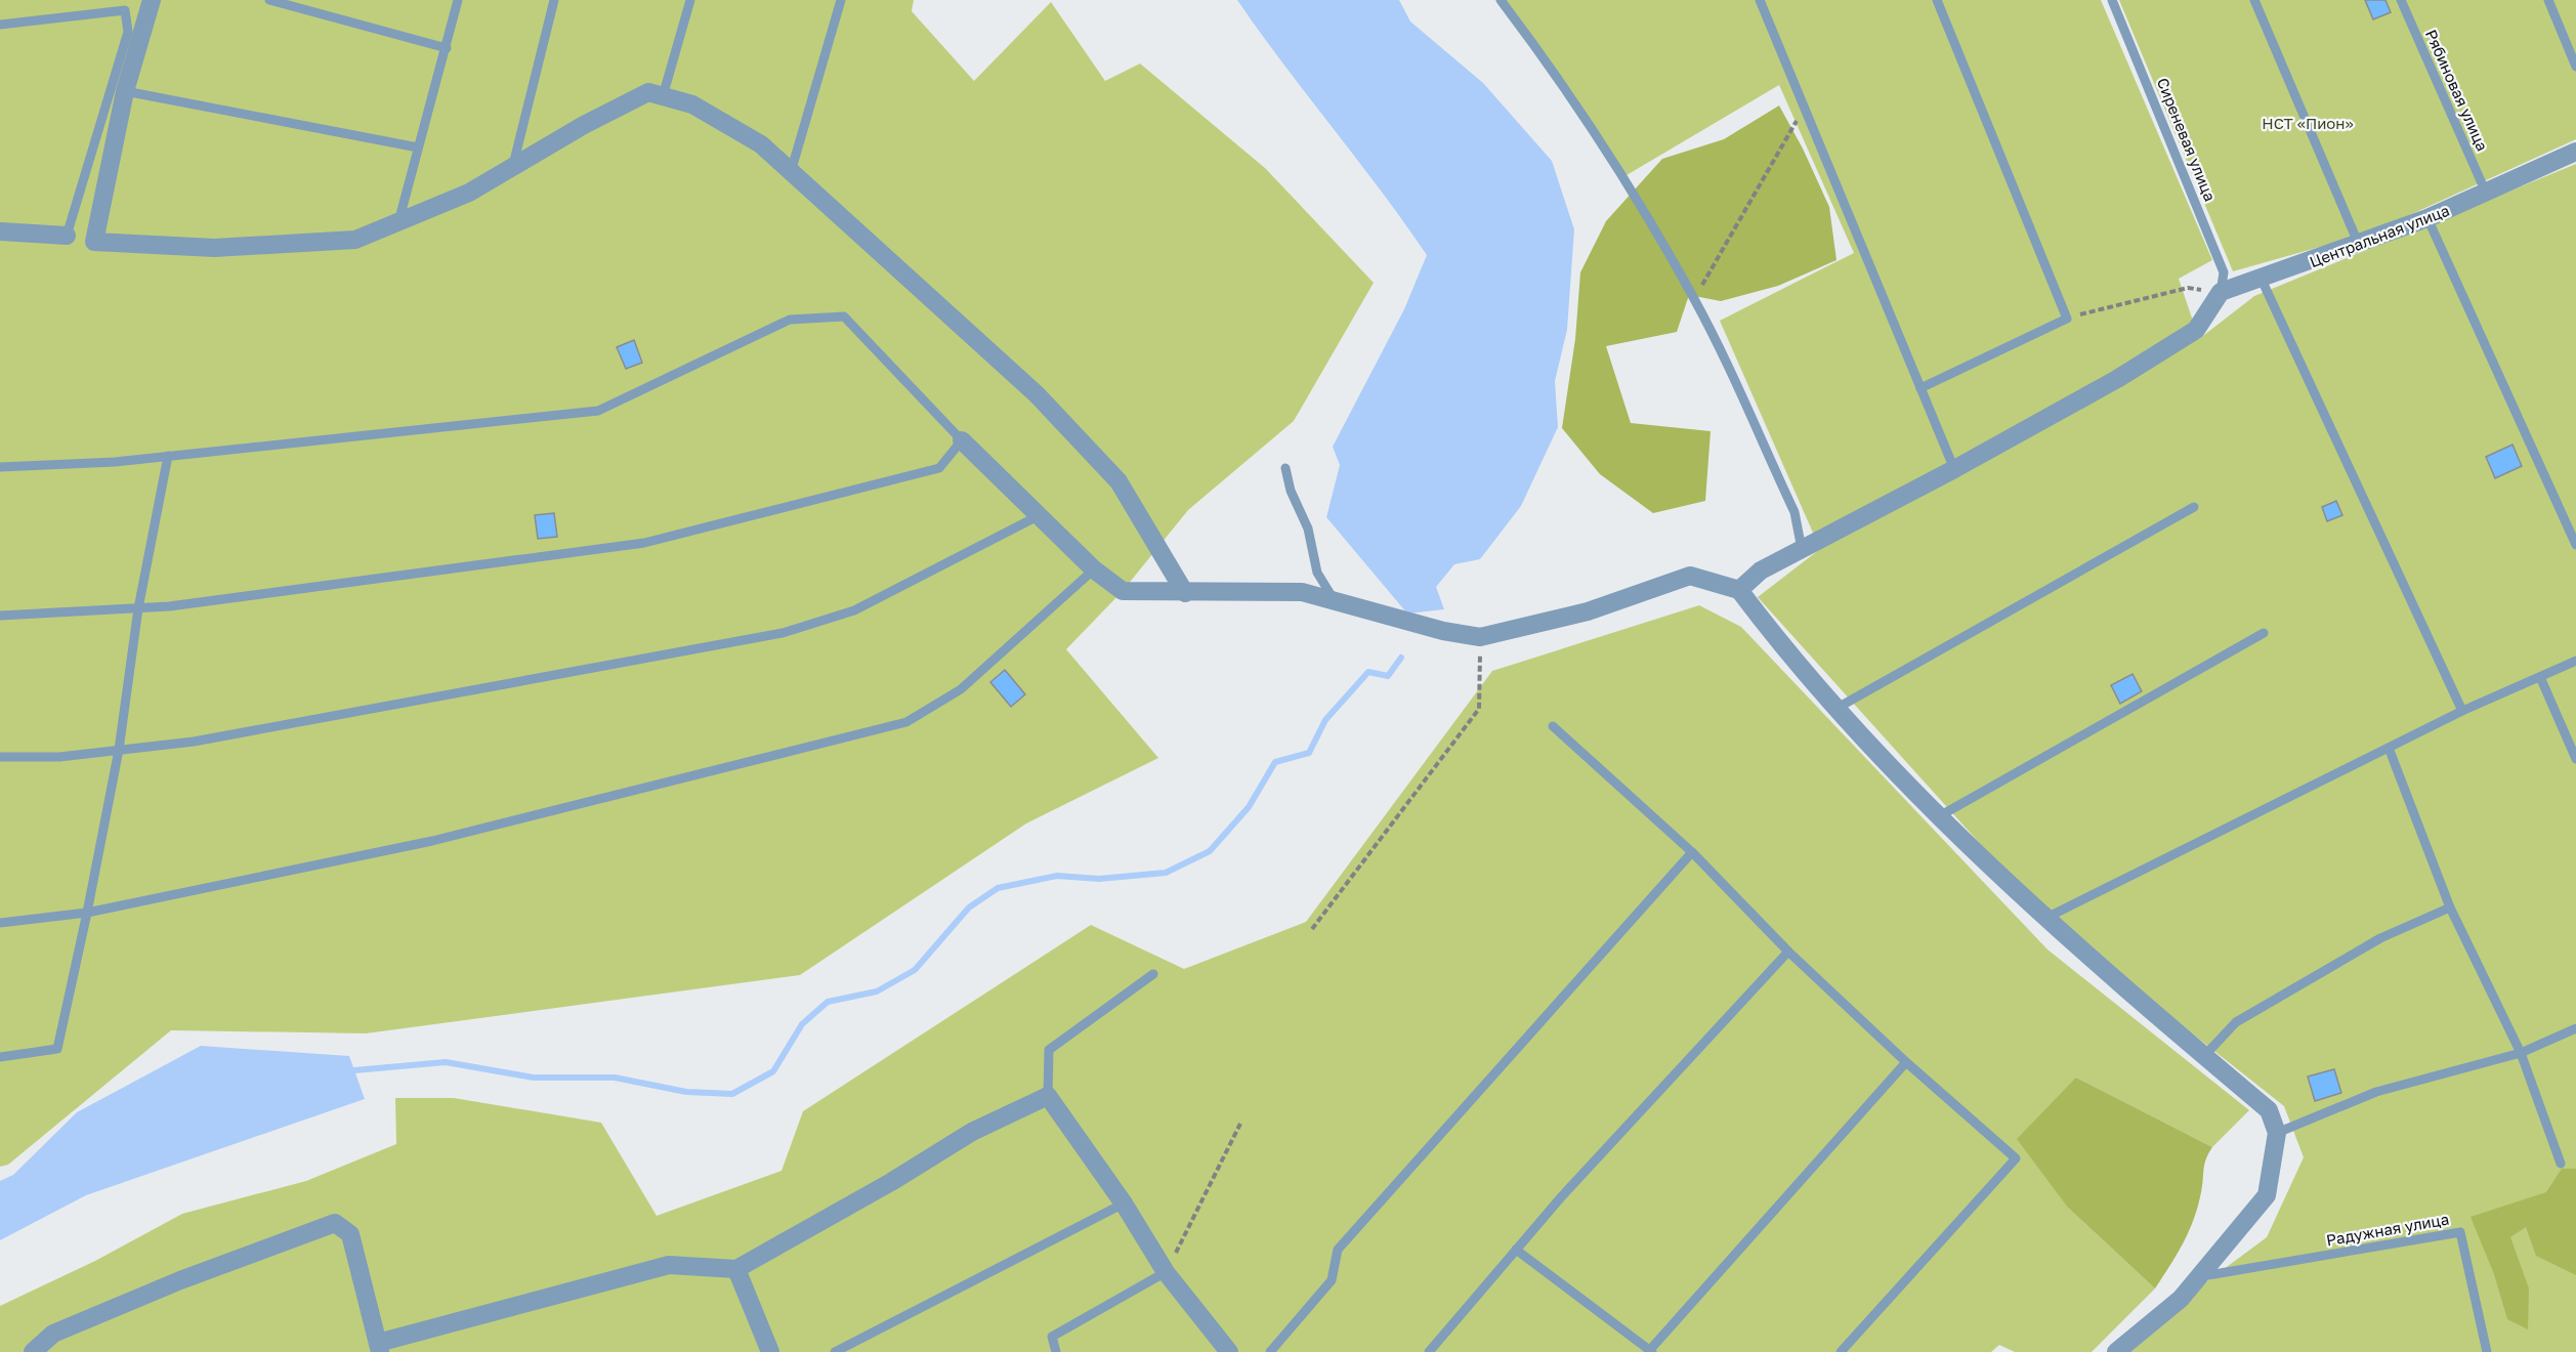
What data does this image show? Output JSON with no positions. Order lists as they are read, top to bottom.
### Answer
{
  "streets": {
    "street": ["Центральная улица"],
    "lane": ["Рябиновая улица", "Сиреневая улица", "Радужная улица"]
  },
  "crossings": [
    ["Рябиновая улица", "Центральная улица"],
    ["Сиреневая улица", "Центральная улица"]
  ],
  "parks": ["НСТ «Пион»"]
}
